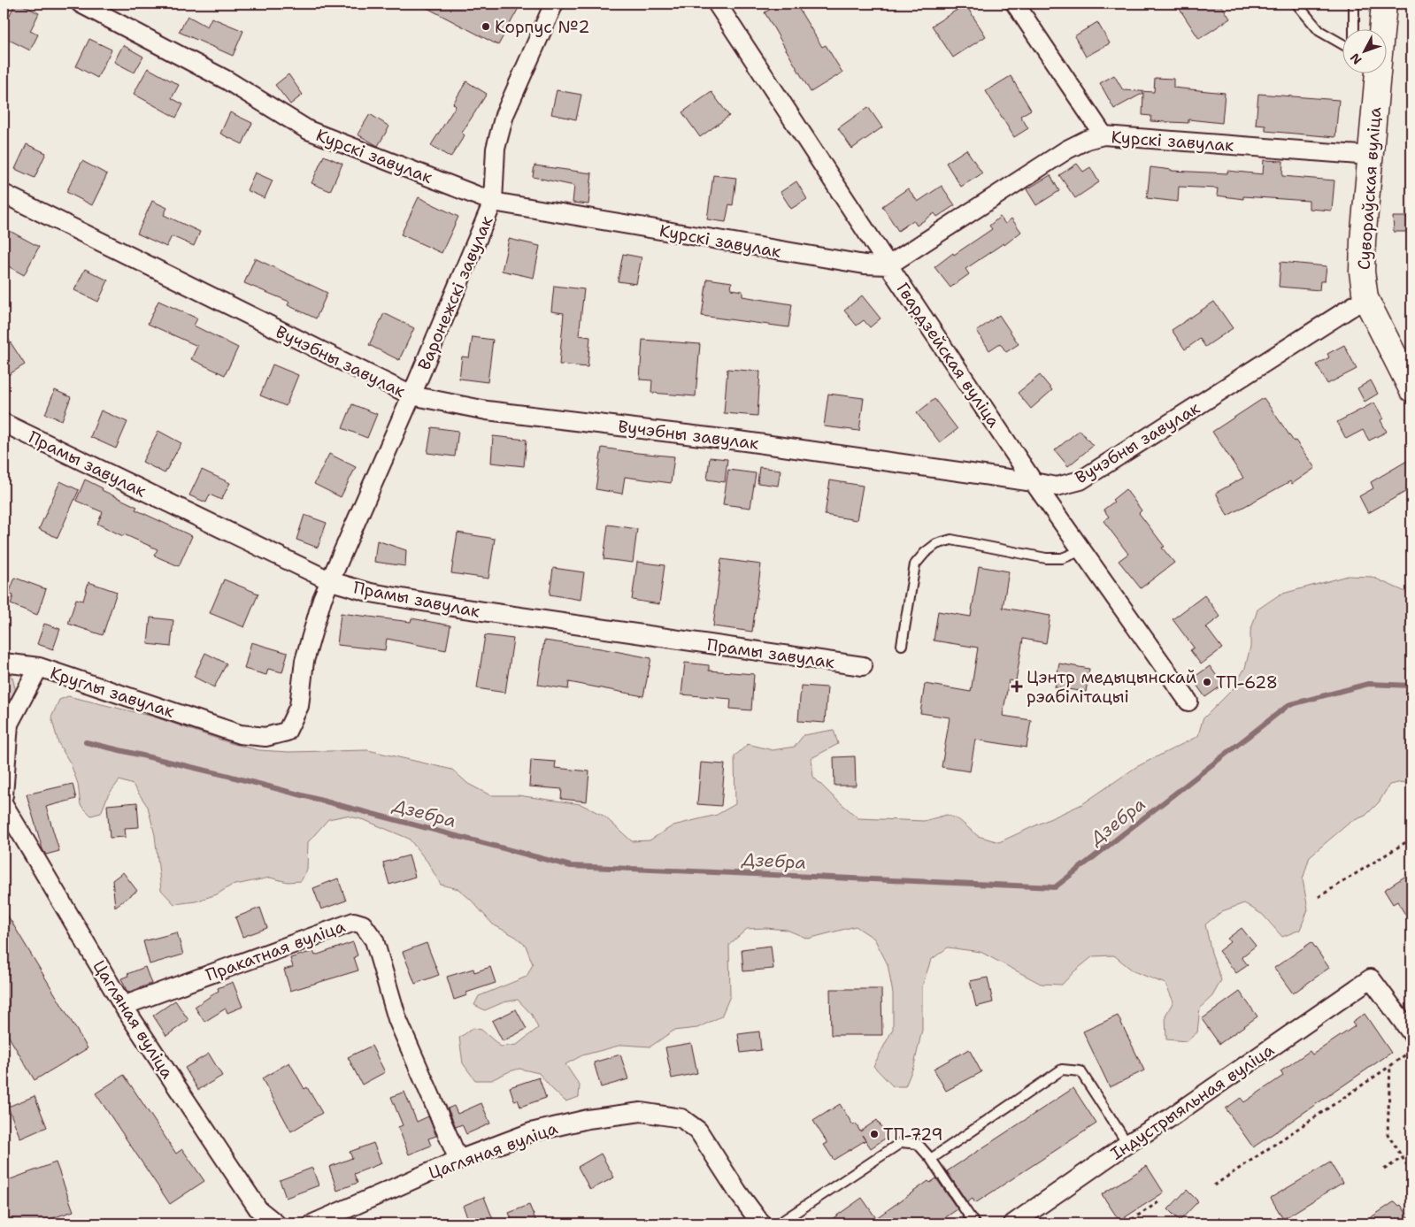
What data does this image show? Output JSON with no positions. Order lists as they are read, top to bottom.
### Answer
{
  "streets": {
    "main road": ["Сувораўская вуліца"],
    "street": [
      "Курскі завулак",
      "Варонежскі завулак",
      "Гвардзейская вуліца",
      "Вучэбны завулак",
      "Прамы завулак",
      "Круглы завулак",
      "Пракатная вуліца",
      "Цагляная вуліца",
      "Індустрыяльная вуліца"
    ]
  },
  "crossings": [
    ["Курскі завулак", "Сувораўская вуліца"],
    ["Курскі завулак", "Варонежскі завулак"],
    ["Курскі завулак", "Гвардзейская вуліца"],
    ["Сувораўская вуліца", "Вучэбны завулак"],
    ["Варонежскі завулак", "Вучэбны завулак"],
    ["Варонежскі завулак", "Прамы завулак"],
    ["Варонежскі завулак", "Круглы завулак"],
    ["Гвардзейская вуліца", "Вучэбны завулак"],
    ["Пракатная вуліца", "Цагляная вуліца"]
  ],
  "water": ["Дзебра"],
  "places": {
    "other": ["Корпус №2", "ТП-628", "ТП-729"],
    "health": ["Цэнтр медыцынскай рэабілітацыі"]
  },
  "north": "bottom left"
}
